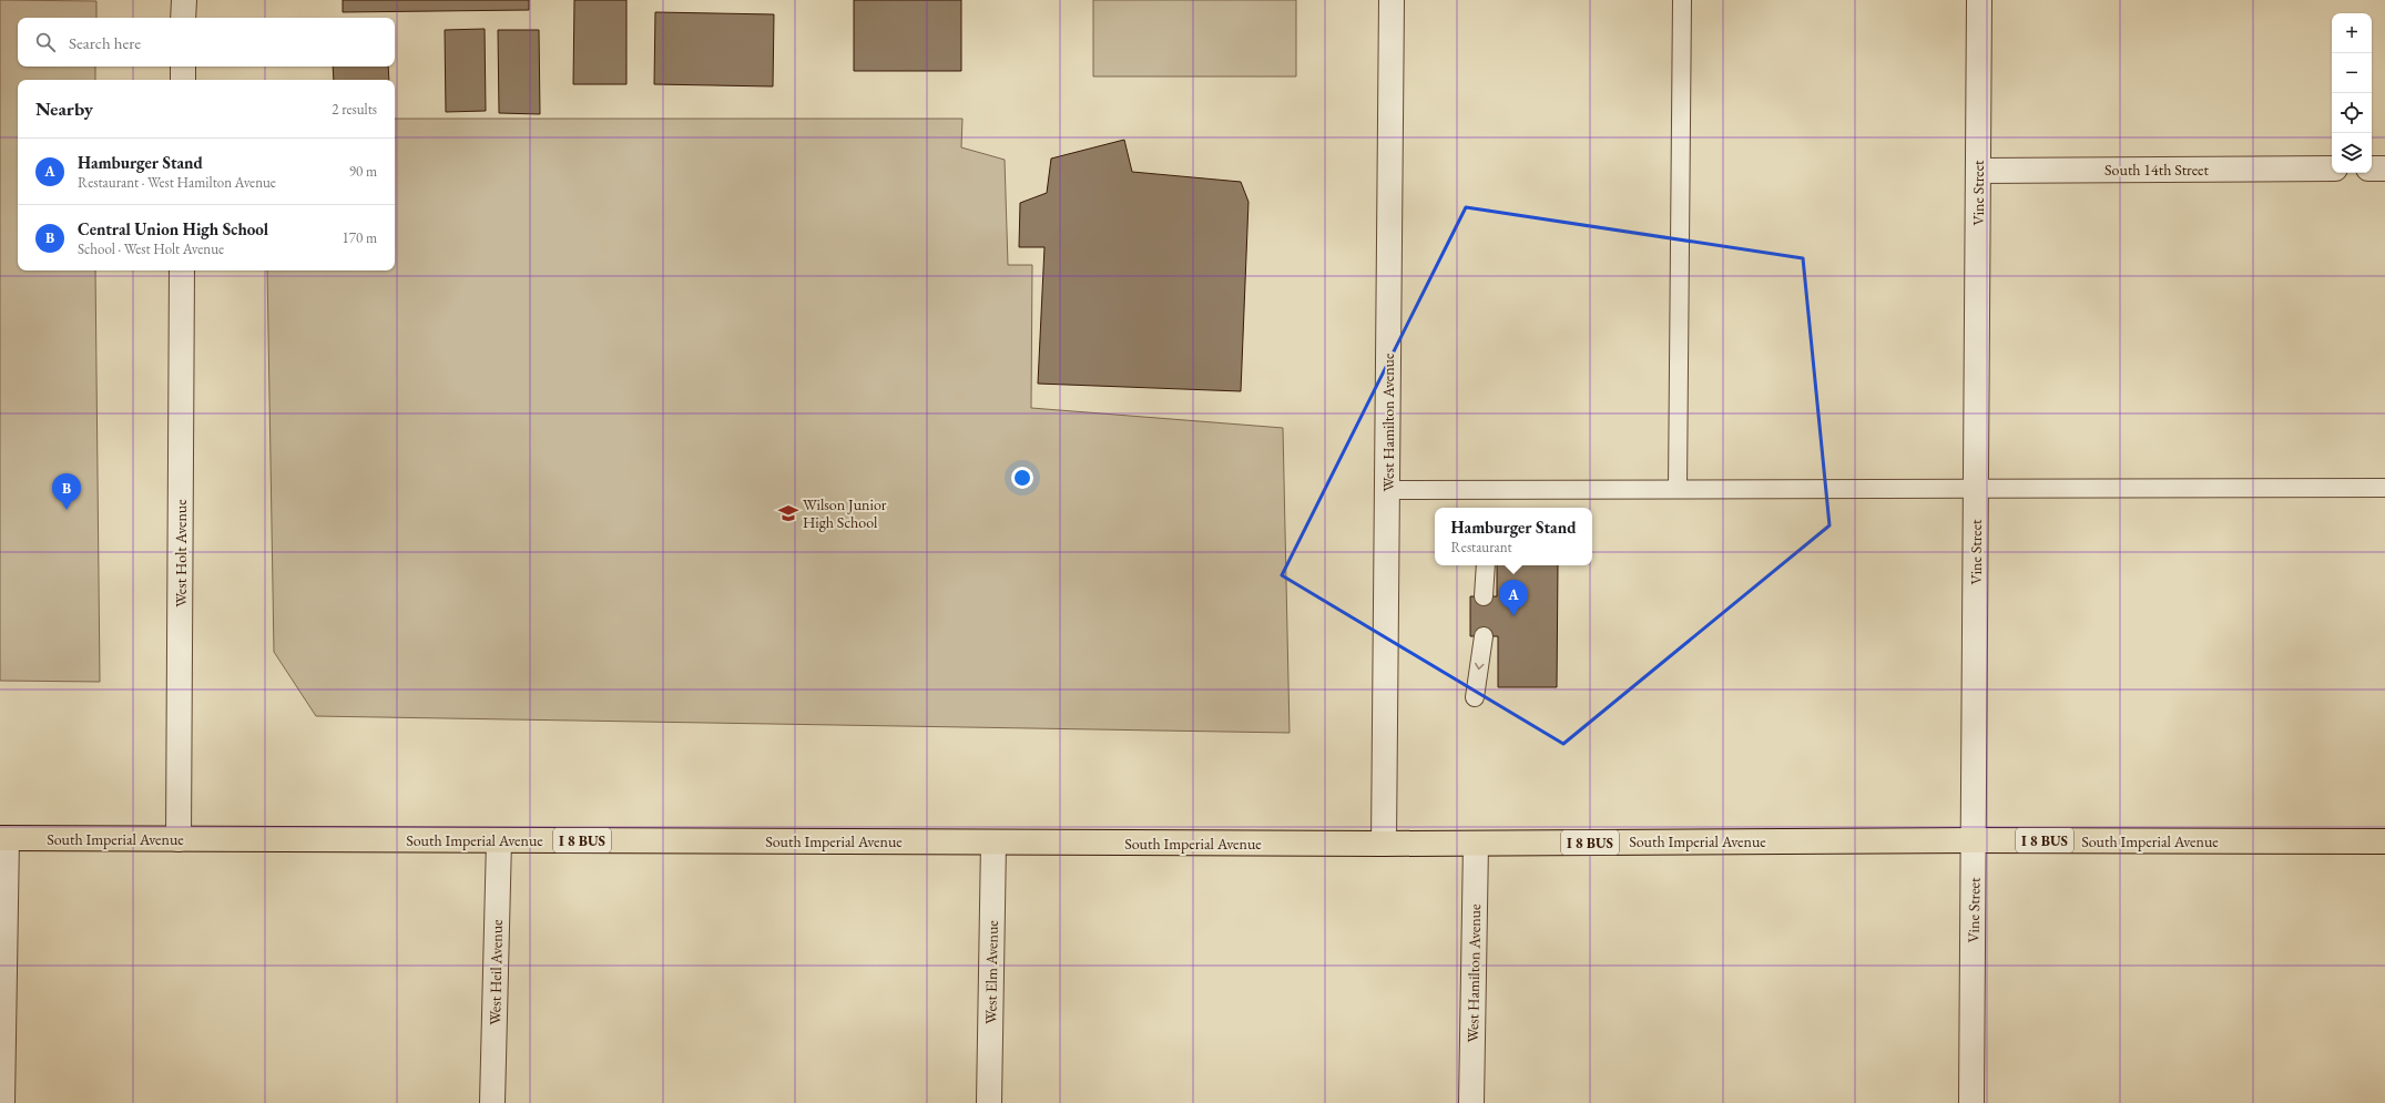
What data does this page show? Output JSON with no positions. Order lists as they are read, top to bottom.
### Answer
{
  "streets": {
    "highway": ["South Imperial Avenue", "I 8 BUS"],
    "street": [
      "South 14th Street",
      "Vine Street",
      "West Hamilton Avenue",
      "West Holt Avenue",
      "West Heil Avenue",
      "West Elm Avenue"
    ]
  },
  "crossings": [
    ["South 14th Street", "Vine Street"],
    ["Vine Street", "South Imperial Avenue"],
    ["West Hamilton Avenue", "South Imperial Avenue"],
    ["West Holt Avenue", "South Imperial Avenue"],
    ["South Imperial Avenue", "West Heil Avenue"],
    ["South Imperial Avenue", "West Elm Avenue"]
  ],
  "places": {
    "school or university": ["Wilson Junior High School"]
  },
  "page": {
    "map_buttons": ["+", "−"],
    "search": "Search here",
    "heading": ["Nearby", "2 results"],
    "list": [
      {
        "mark": "A",
        "name": "Hamburger Stand",
        "note": "Restaurant · West Hamilton Avenue",
        "value": "90 m"
      },
      {
        "mark": "B",
        "name": "Central Union High School",
        "note": "School · West Holt Avenue",
        "value": "170 m"
      }
    ],
    "pins": ["B", "A"],
    "popup": ["Hamburger Stand", "Restaurant"]
  }
}
